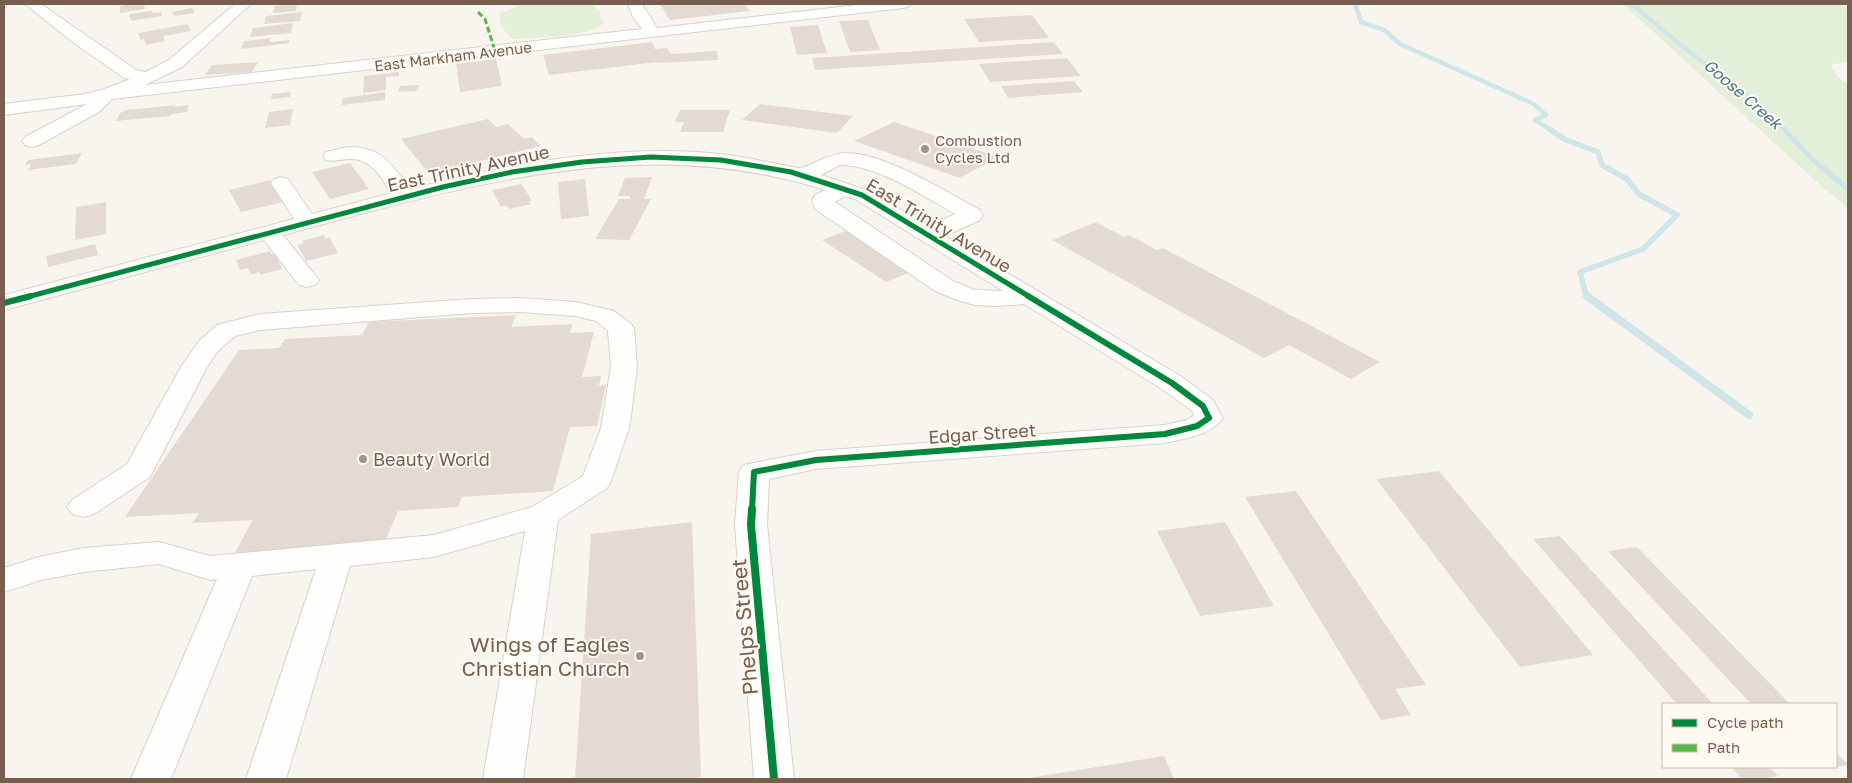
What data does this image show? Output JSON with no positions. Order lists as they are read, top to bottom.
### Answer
{
  "streets": {
    "street": [
      "East Markham Avenue",
      "East Trinity Avenue",
      "Edgar Street",
      "Phelps Street"
    ]
  },
  "crossings": [
    ["East Trinity Avenue", "Edgar Street"],
    ["Edgar Street", "Phelps Street"]
  ],
  "water": ["Goose Creek"],
  "places": ["Combustion Cycles Ltd", "Beauty World", "Wings of Eagles Christian Church"],
  "legend": ["Cycle path", "Path"]
}
